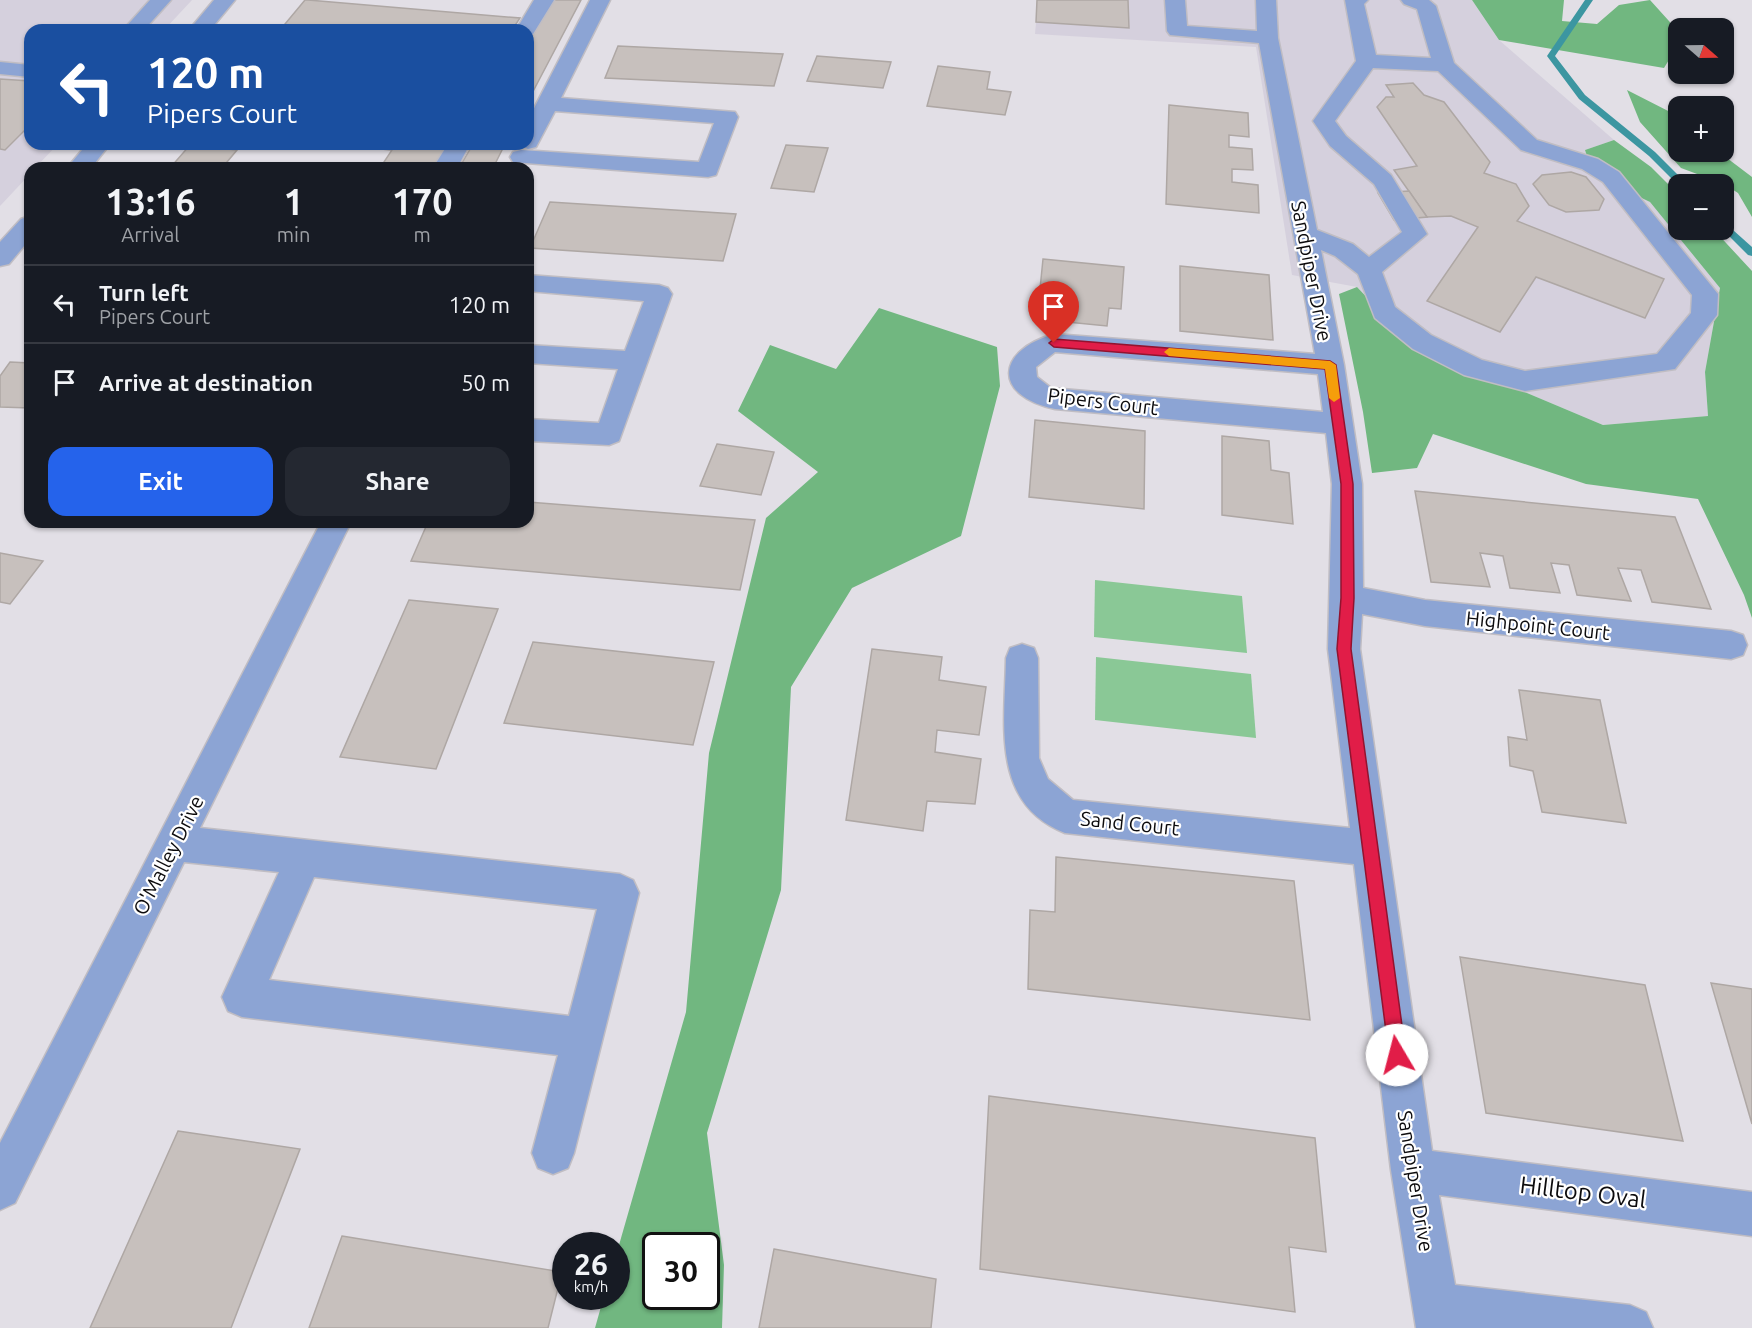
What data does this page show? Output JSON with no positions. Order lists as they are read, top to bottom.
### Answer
{
  "streets": {
    "street": [
      "Sandpiper Drive",
      "Pipers Court",
      "Highpoint Court",
      "Sand Court",
      "O'Malley Drive",
      "Hilltop Oval"
    ]
  },
  "crossings": [
    ["Sandpiper Drive", "Pipers Court"],
    ["Sandpiper Drive", "Highpoint Court"],
    ["Sandpiper Drive", "Sand Court"],
    ["Sandpiper Drive", "Hilltop Oval"]
  ],
  "north": "right",
  "page": {
    "map_buttons": ["+", "−"],
    "turn": ["120 m", "Pipers Court"],
    "eta": [
      "13:16",
      "Arrival",
      "1",
      "min",
      "170",
      "m"
    ],
    "list": [
      {
        "name": "Turn left",
        "note": "Pipers Court",
        "value": "120 m"
      },
      {
        "name": "Arrive at destination",
        "value": "50 m"
      }
    ],
    "buttons": ["Exit", "Share"],
    "speed": "26 km/h",
    "limit": "30"
  }
}
